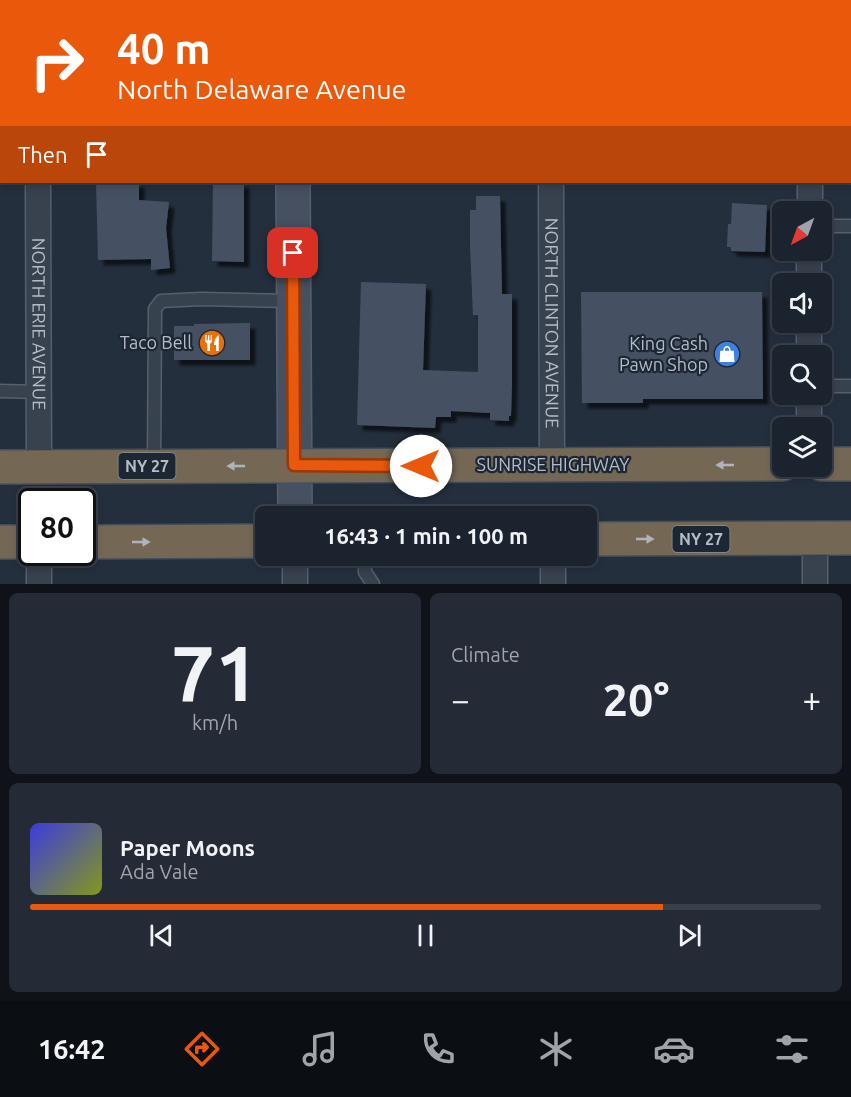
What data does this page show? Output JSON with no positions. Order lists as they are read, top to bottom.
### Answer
{
  "streets": {
    "highway": ["SUNRISE HIGHWAY", "NY 27"],
    "street": ["NORTH CLINTON AVENUE", "NORTH ERIE AVENUE"]
  },
  "crossings": [
    ["NORTH CLINTON AVENUE", "SUNRISE HIGHWAY"],
    ["NORTH ERIE AVENUE", "SUNRISE HIGHWAY"]
  ],
  "places": {
    "restaurant": ["Taco Bell"],
    "shop": ["King Cash Pawn Shop"]
  },
  "north": "bottom left",
  "page": {
    "turn": ["40 m", "North Delaware Avenue"],
    "then": "Then",
    "limit": "80",
    "trip": "16:43 · 1 min · 100 m",
    "tile": [
      ["71", "km/h"],
      "Climate"
    ],
    "heat": ["−", "20°", "+"],
    "song": ["Paper Moons", "Ada Vale"],
    "tabs": "16:42"
  }
}
